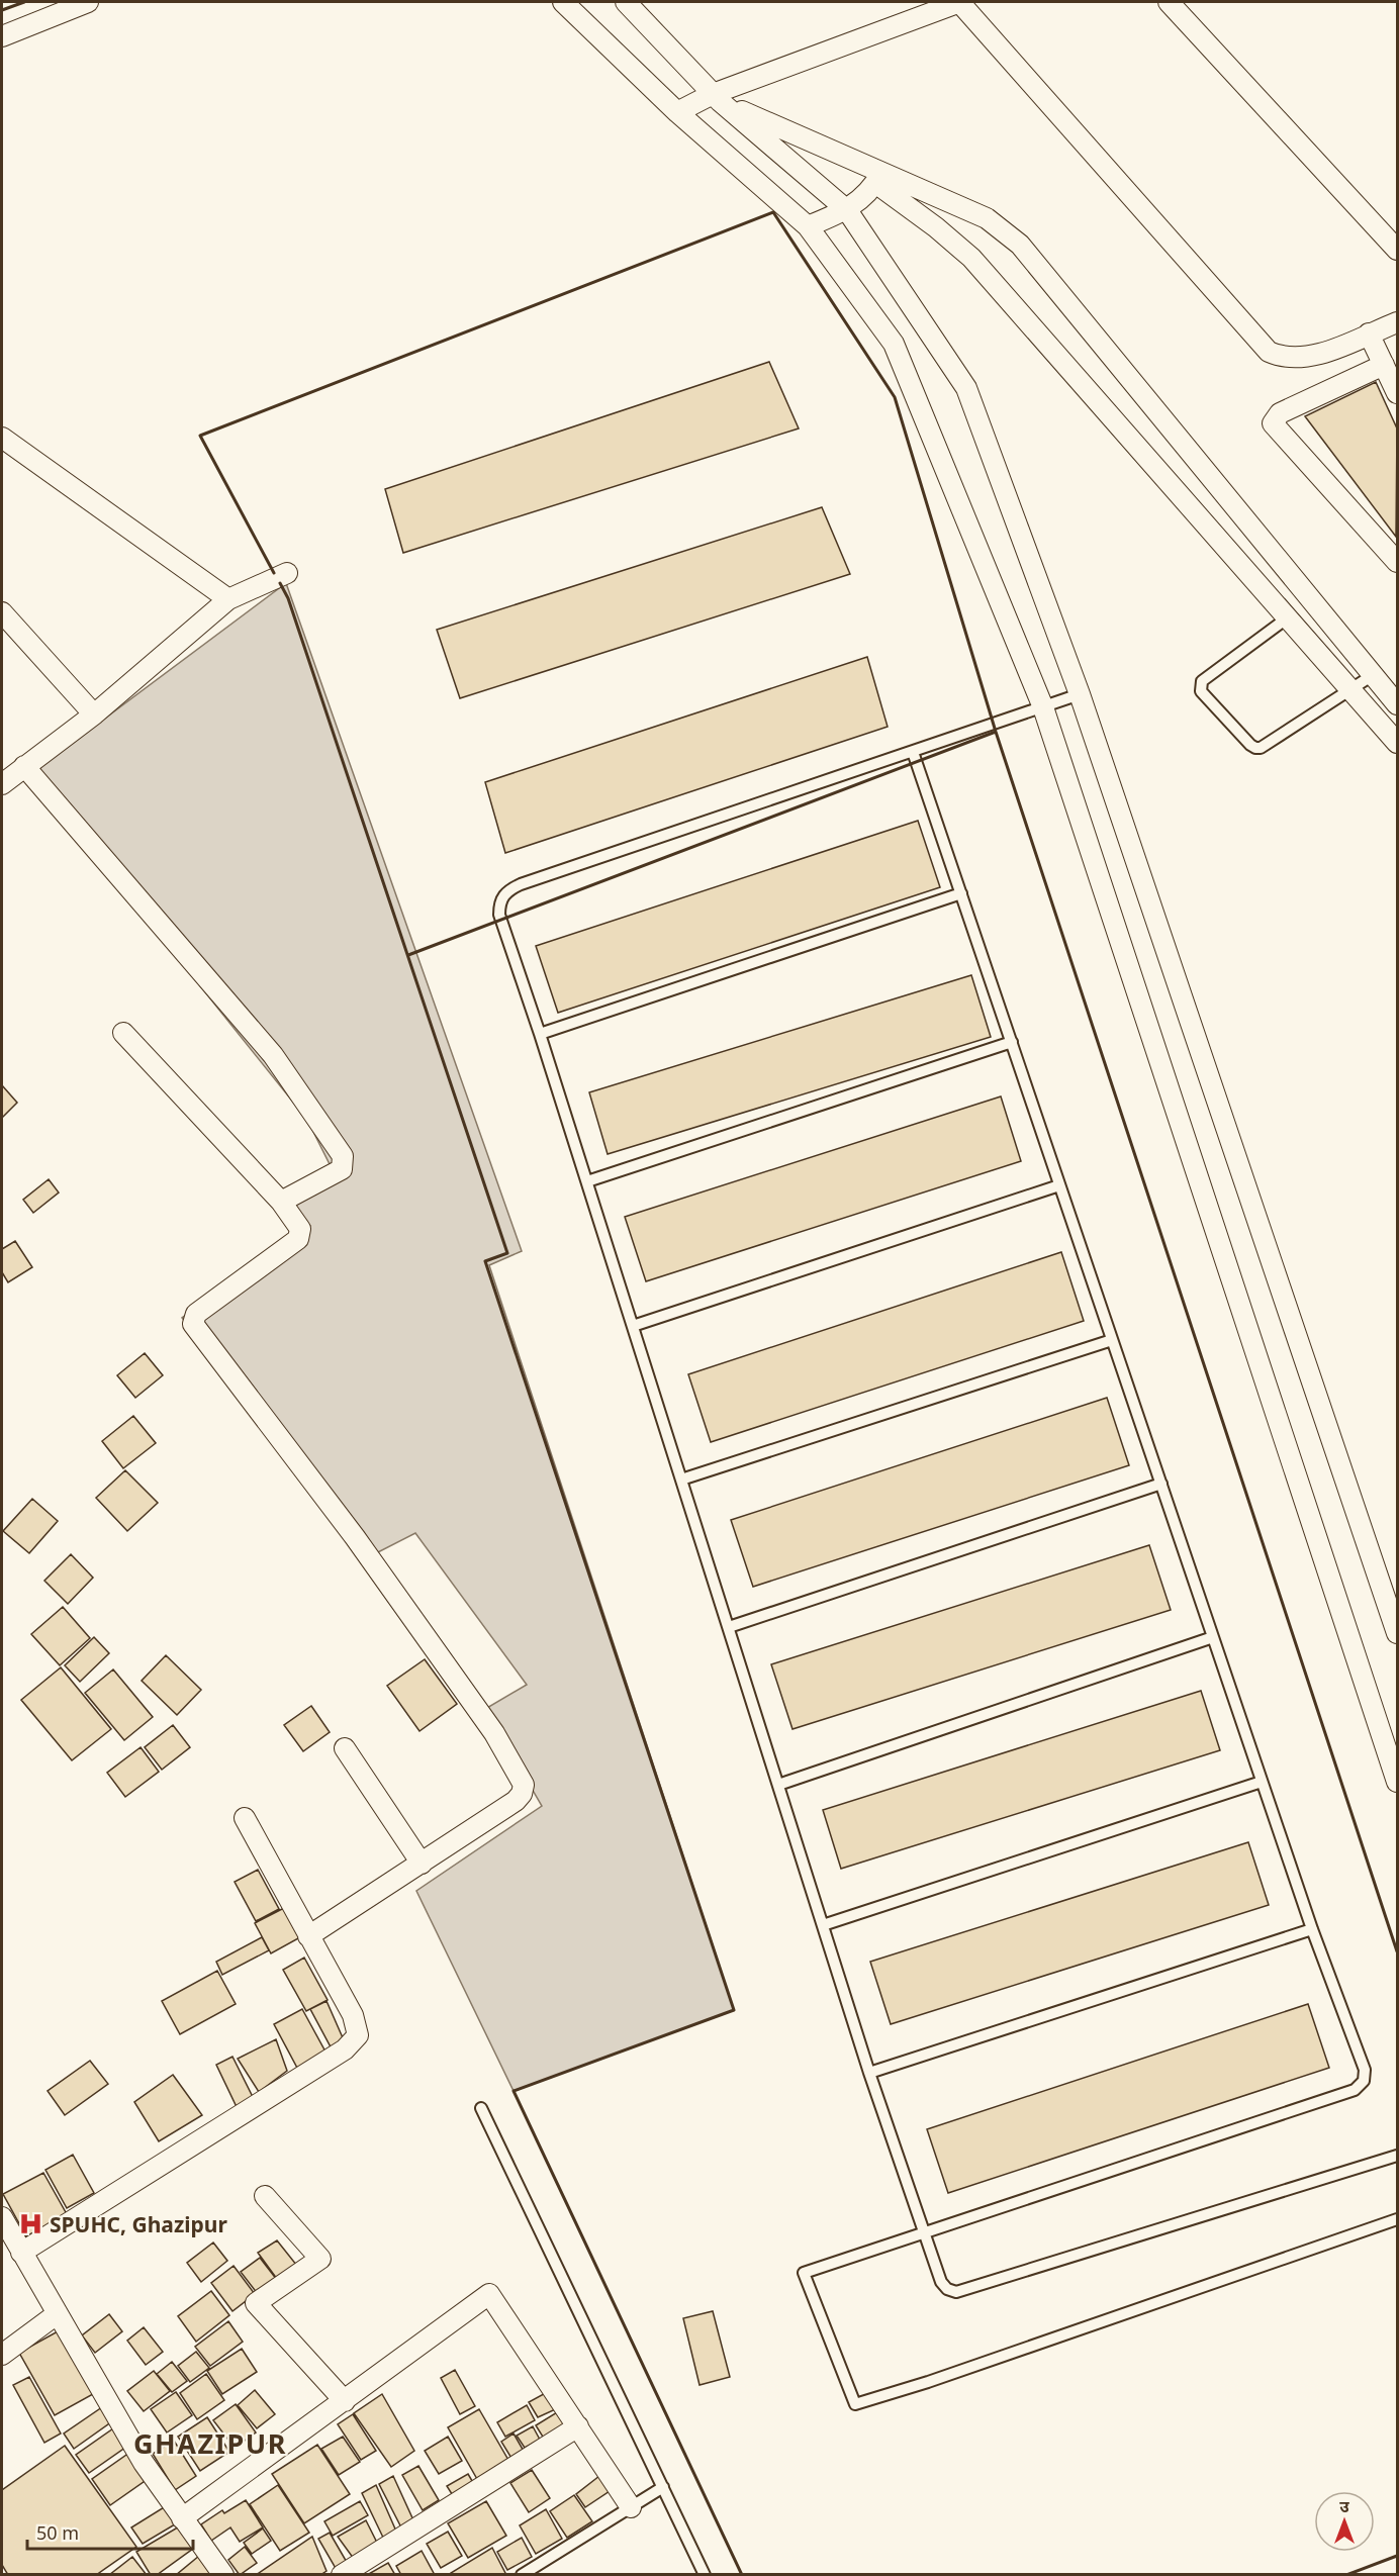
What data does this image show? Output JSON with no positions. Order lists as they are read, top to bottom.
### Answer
{
  "districts": ["GHAZIPUR"],
  "places": {
    "hospital": ["SPUHC, Ghazipur"]
  },
  "scale_bar": "50 m",
  "north": "top"
}
